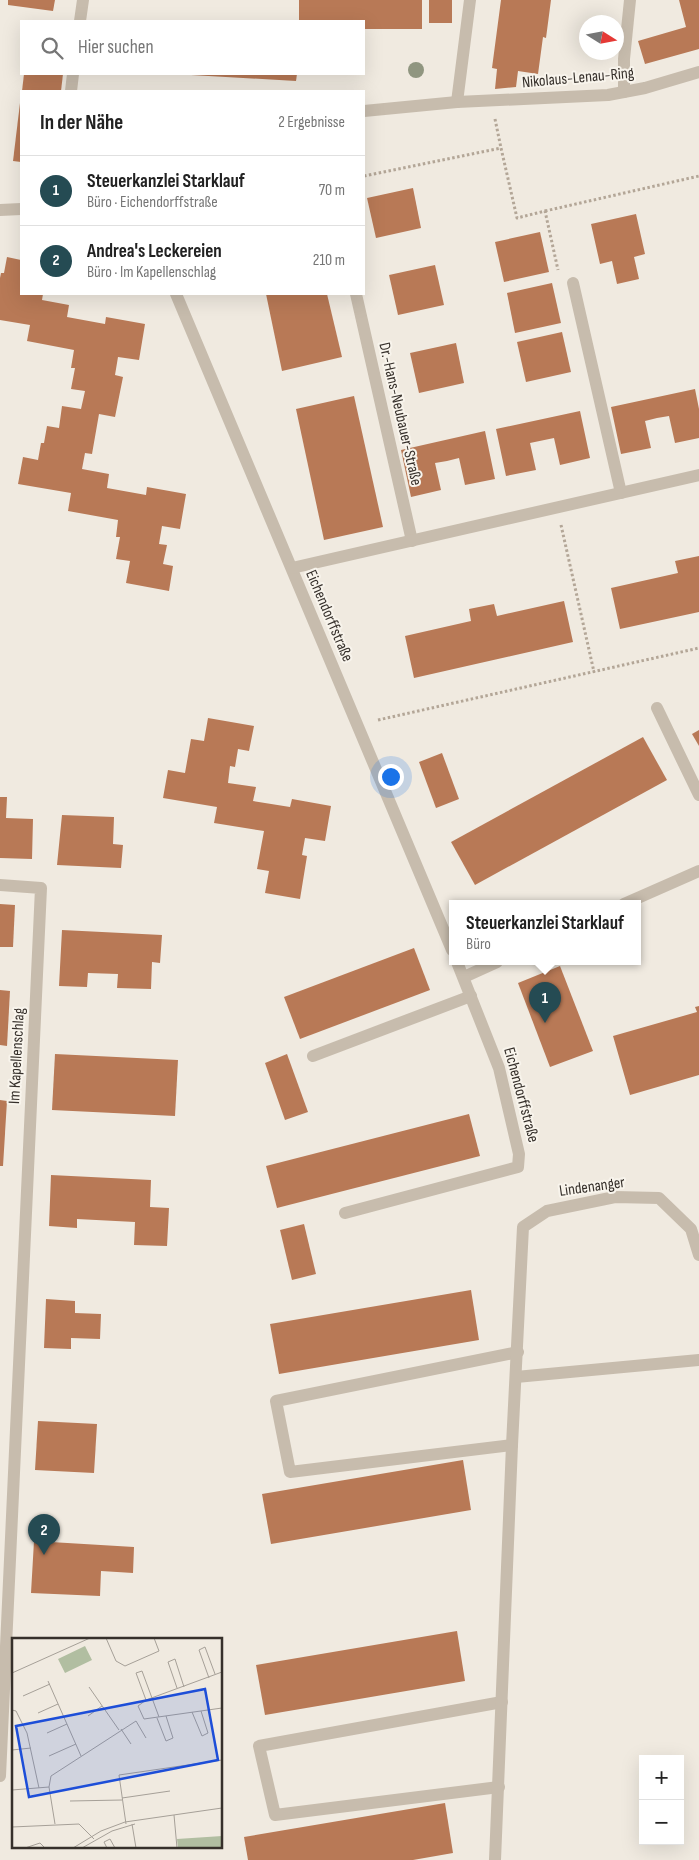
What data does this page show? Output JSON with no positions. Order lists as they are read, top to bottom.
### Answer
{
  "streets": {
    "street": [
      "Nikolaus-Lenau-Ring",
      "Dr.-Hans-Neubauer-Straße",
      "Eichendorffstraße",
      "Im Kapellenschlag",
      "Lindenanger"
    ]
  },
  "north": "right",
  "page": {
    "search": "Hier suchen",
    "heading": ["In der Nähe", "2 Ergebnisse"],
    "list": [
      {
        "mark": "1",
        "name": "Steuerkanzlei Starklauf",
        "note": "Büro · Eichendorffstraße",
        "value": "70 m"
      },
      {
        "mark": "2",
        "name": "Andrea's Leckereien",
        "note": "Büro · Im Kapellenschlag",
        "value": "210 m"
      }
    ],
    "popup": ["Steuerkanzlei Starklauf", "Büro"],
    "pins": ["1", "2"],
    "map_buttons": ["+", "−"]
  }
}
